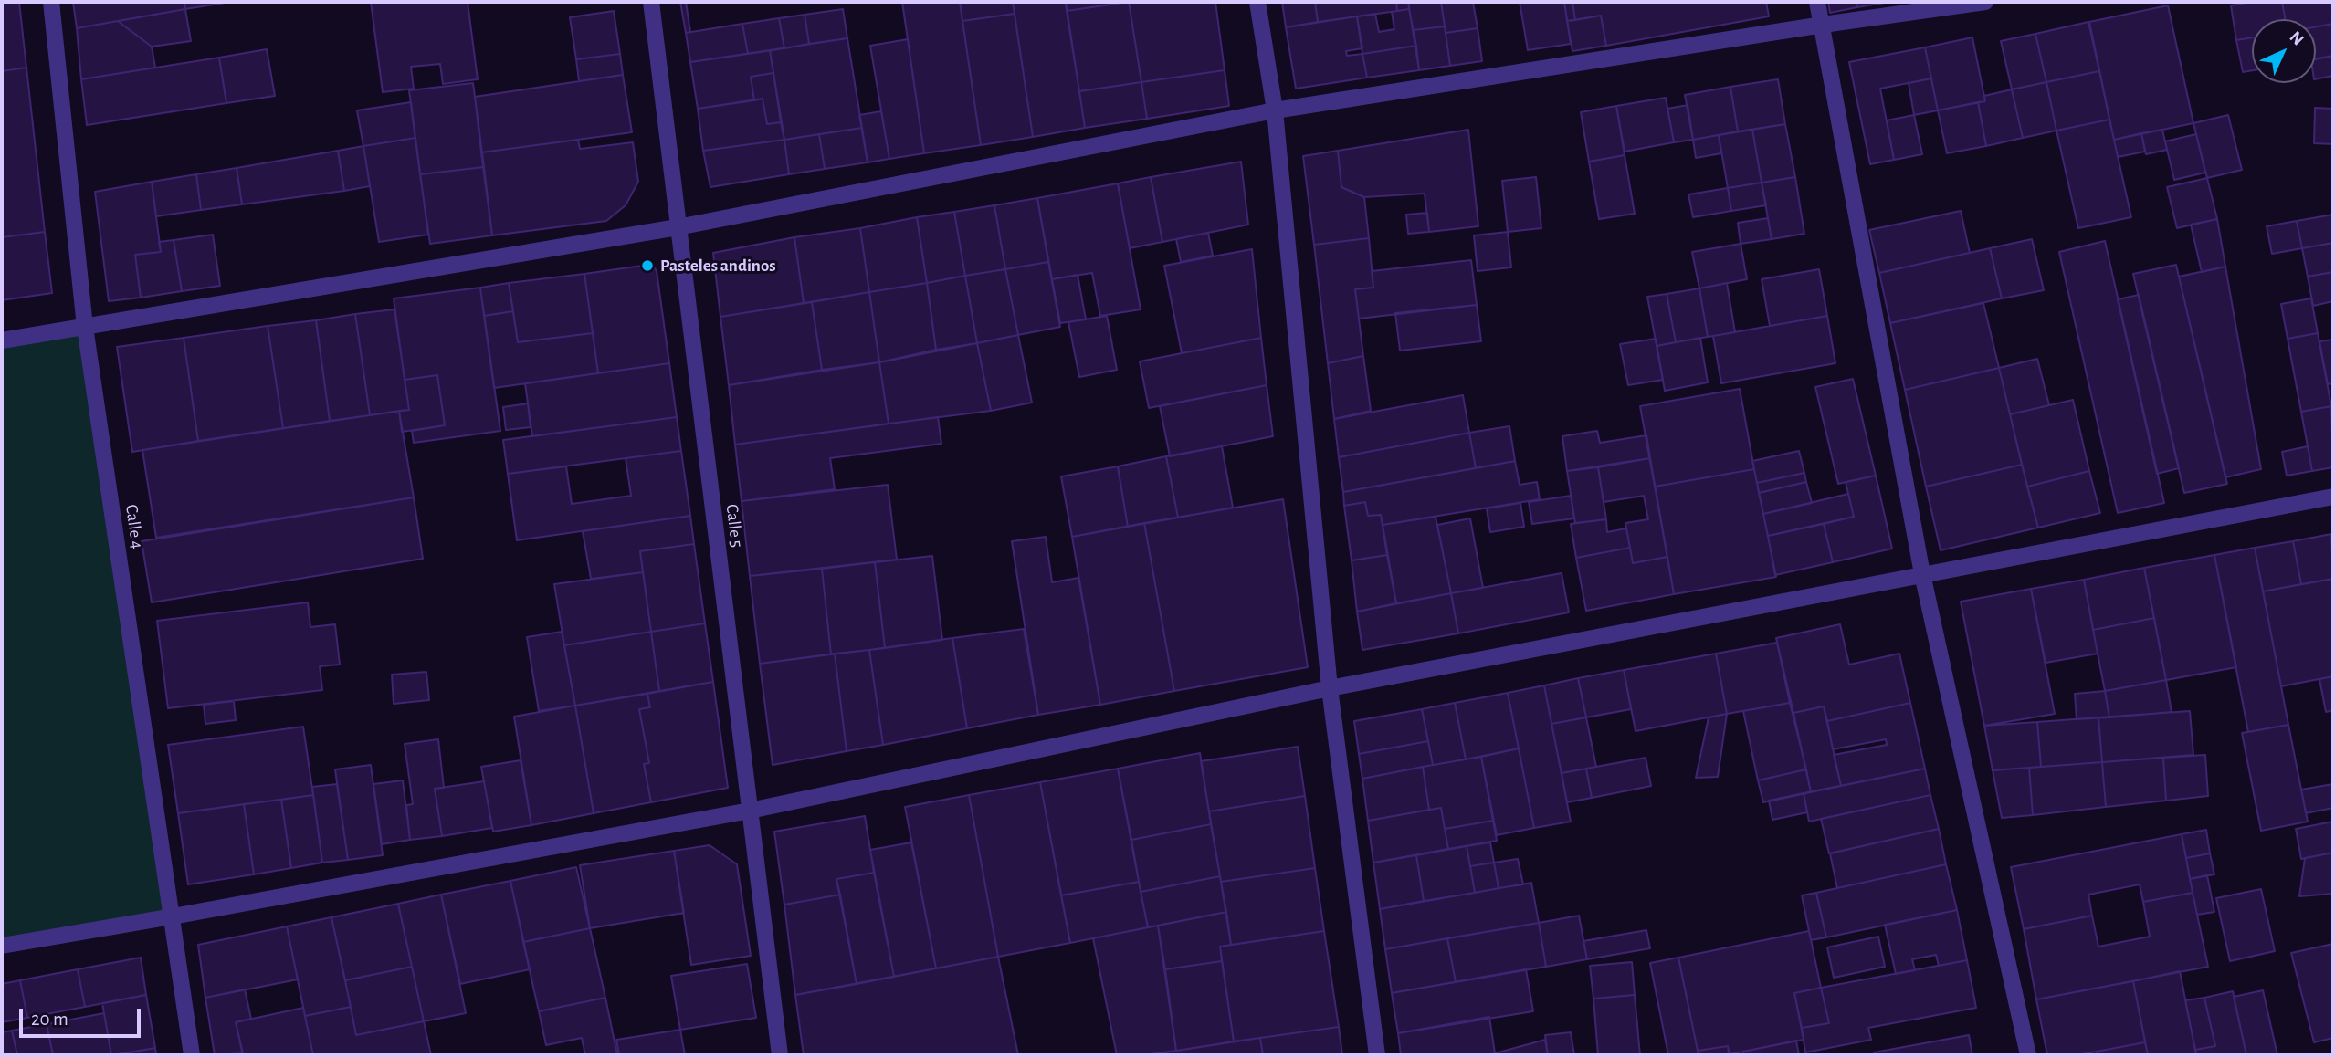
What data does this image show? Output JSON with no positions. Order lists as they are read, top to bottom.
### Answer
{
  "streets": {
    "street": ["Calle 5", "Calle 4"]
  },
  "places": ["Pasteles andinos"],
  "scale_bar": "20 m",
  "north": "top right"
}
